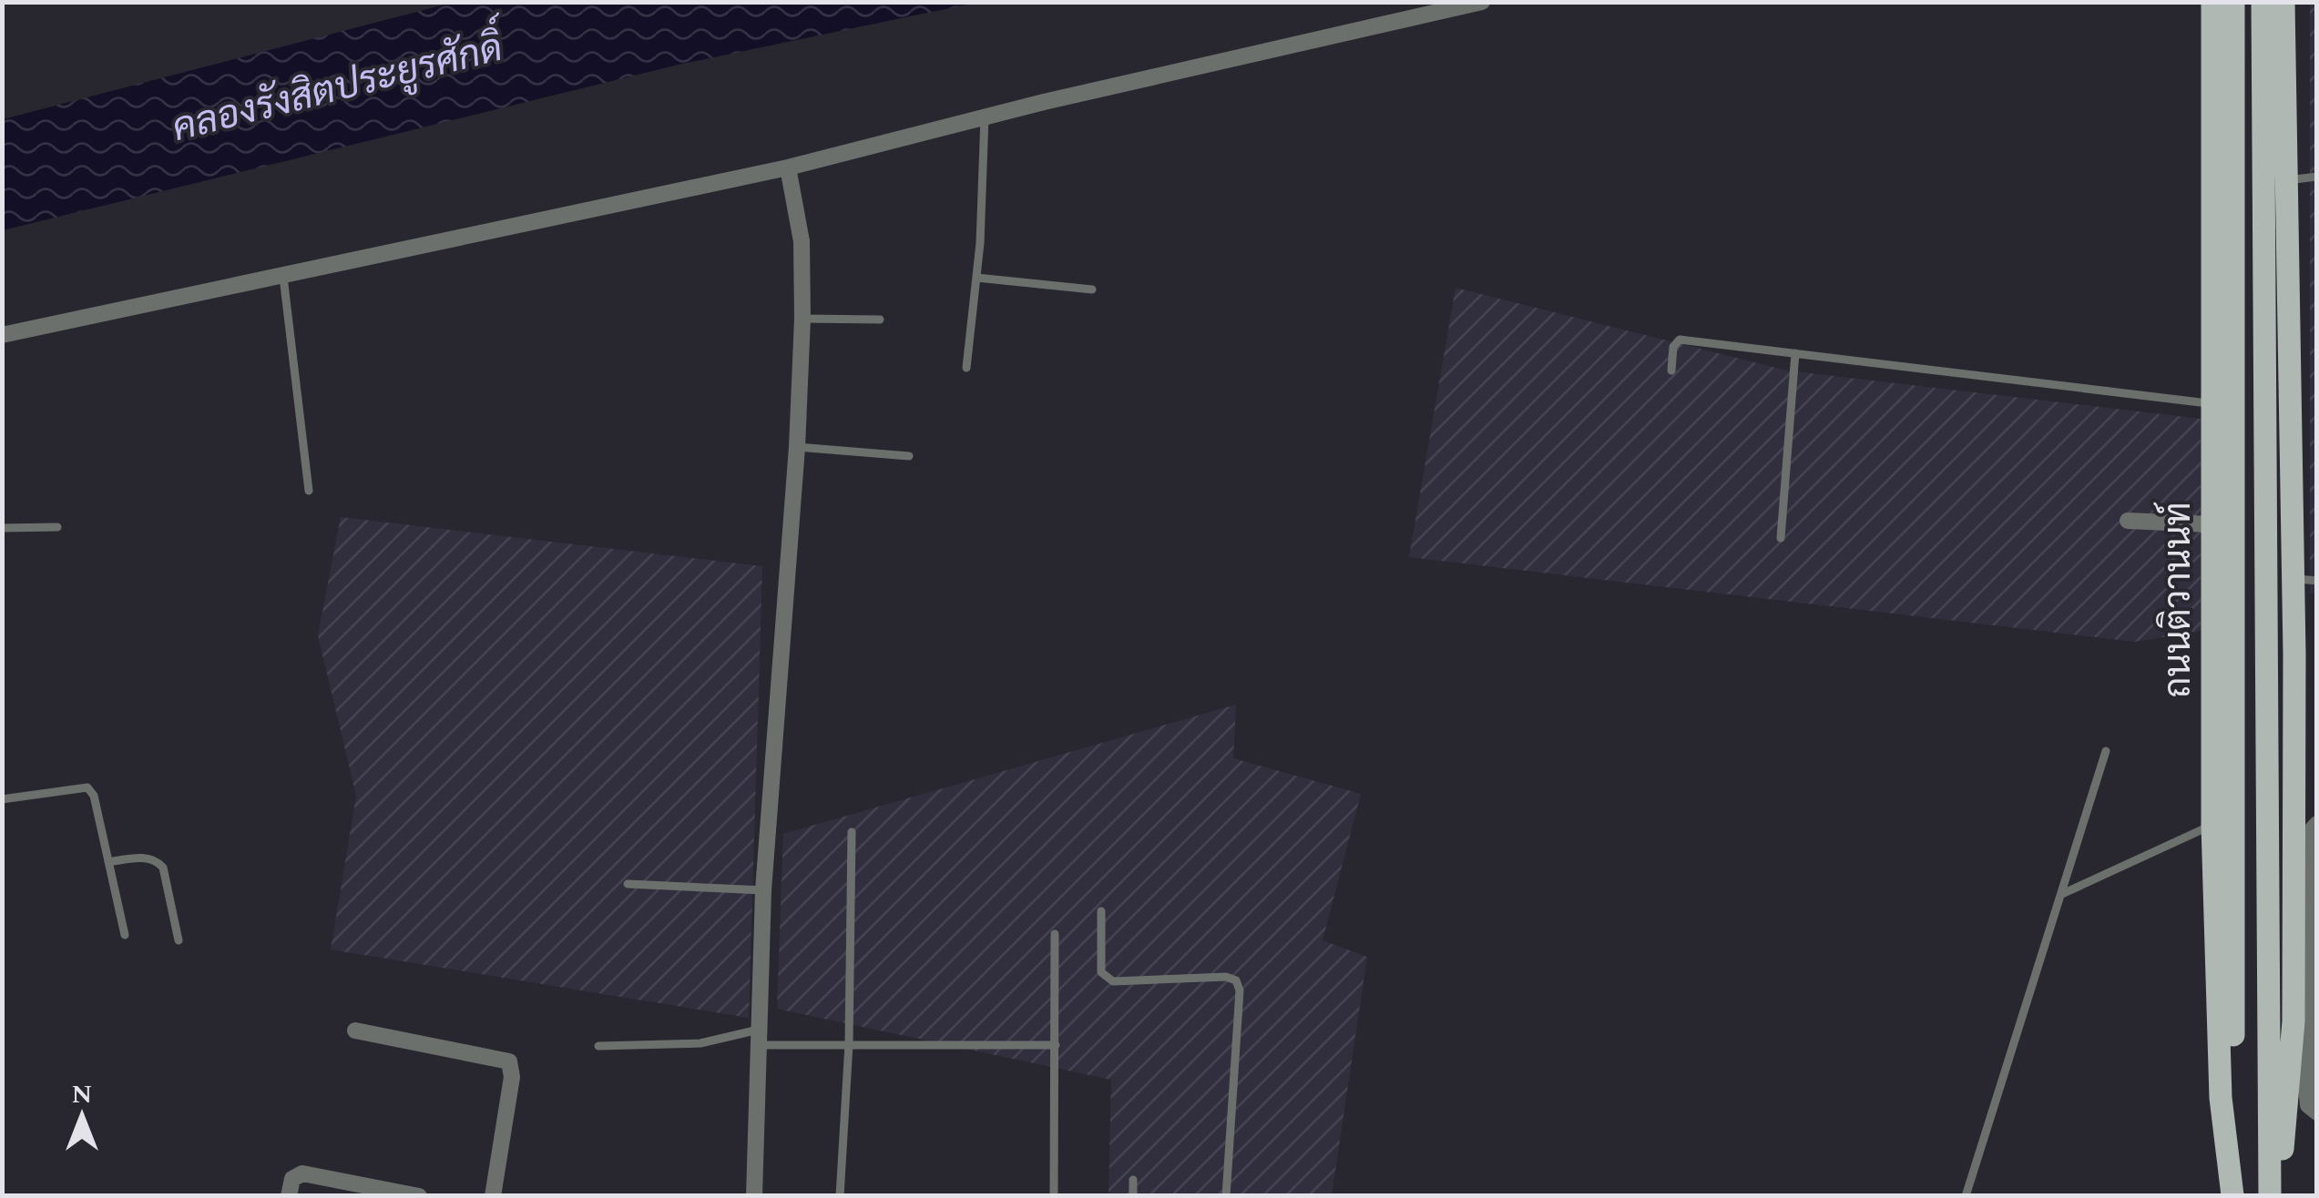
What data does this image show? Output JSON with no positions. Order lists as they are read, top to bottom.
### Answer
{
  "streets": {
    "main road": ["ถนนติวานนท์"]
  },
  "water": ["คลองรังสิตประยูรศักดิ์"],
  "north": "top"
}
